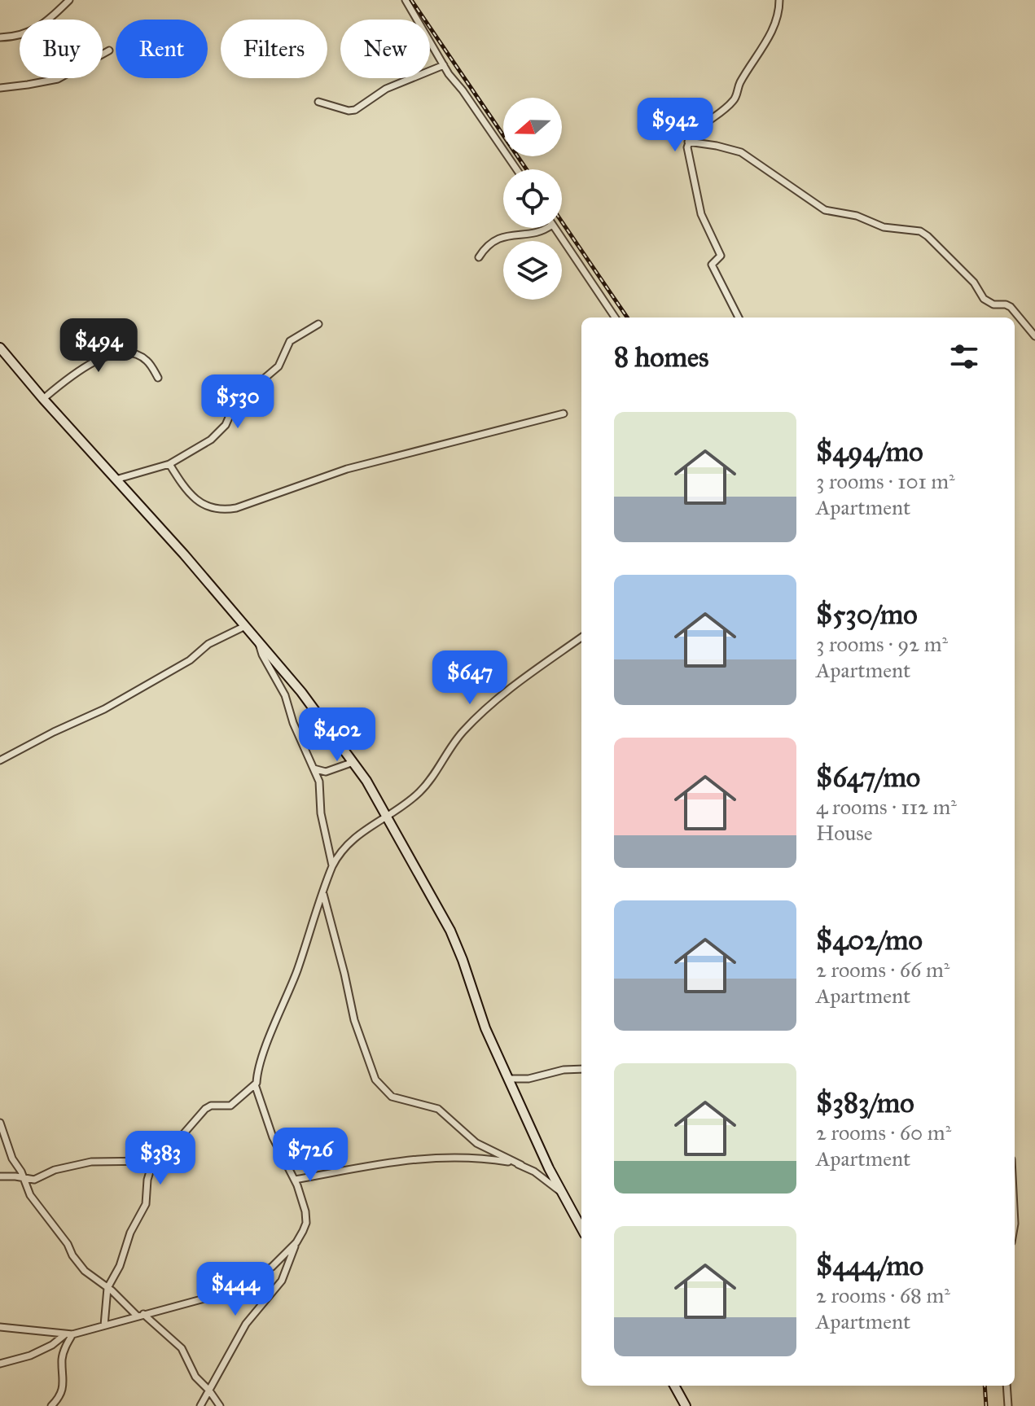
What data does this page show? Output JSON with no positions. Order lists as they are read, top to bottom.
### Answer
{
  "north": "left",
  "page": {
    "chip": [
      "Buy",
      "Rent",
      "Filters",
      "New"
    ],
    "price": [
      "$942",
      "$494",
      "$530",
      "$647",
      "$402",
      "$726",
      "$383",
      "$444"
    ],
    "heading": "8 homes",
    "list": [
      {
        "name": "$494/mo",
        "note": "3 rooms · 101 m² · Apartment"
      },
      {
        "name": "$530/mo",
        "note": "3 rooms · 92 m² · Apartment"
      },
      {
        "name": "$647/mo",
        "note": "4 rooms · 112 m² · House"
      },
      {
        "name": "$402/mo",
        "note": "2 rooms · 66 m² · Apartment"
      },
      {
        "name": "$383/mo",
        "note": "2 rooms · 60 m² · Apartment"
      },
      {
        "name": "$444/mo",
        "note": "2 rooms · 68 m² · Apartment"
      }
    ]
  }
}
